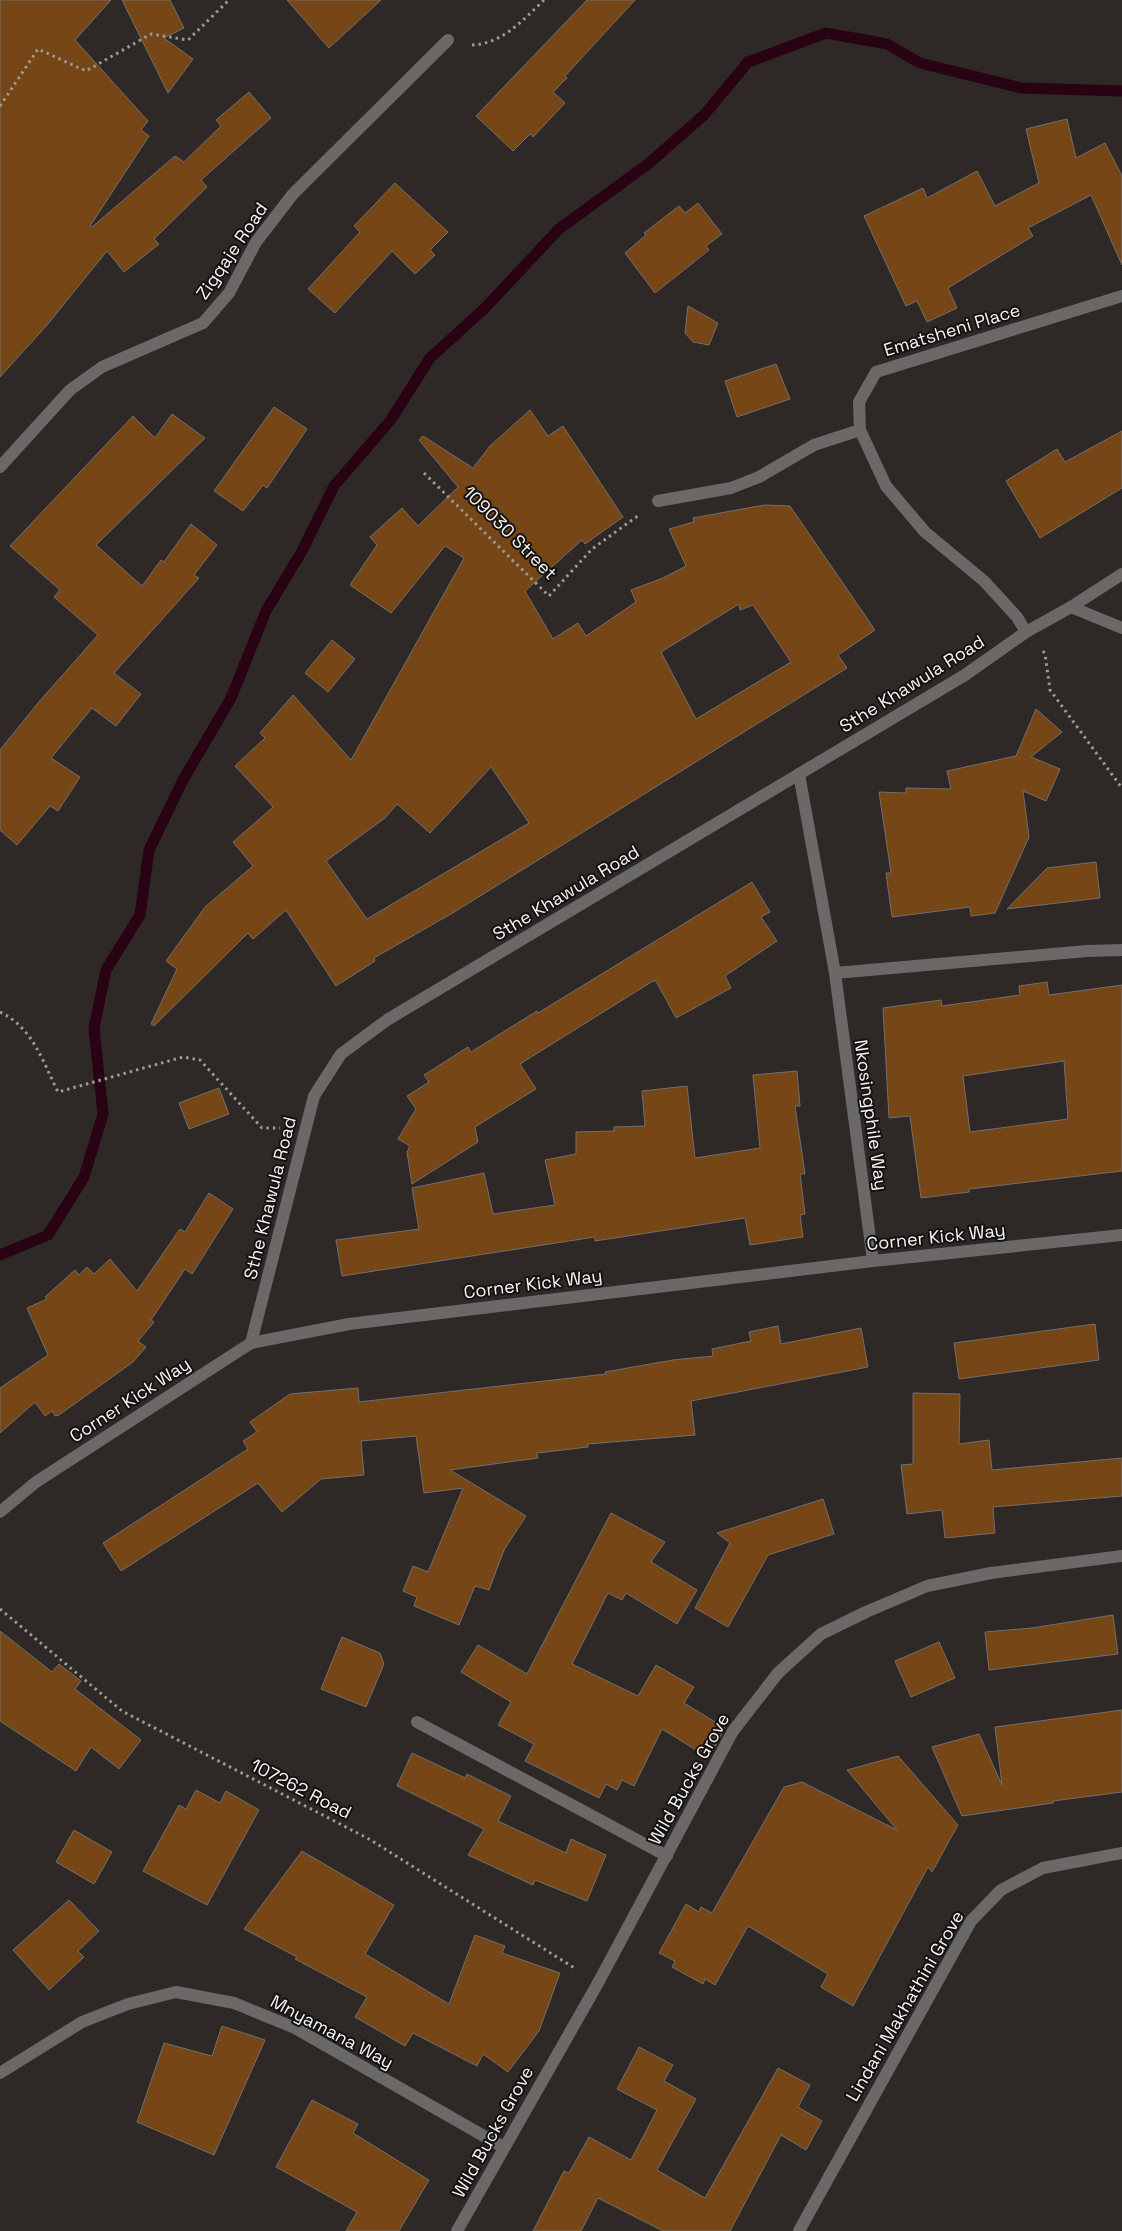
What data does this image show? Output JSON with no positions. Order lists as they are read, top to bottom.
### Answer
{
  "streets": {
    "street": [
      "Zigqaje Road",
      "Ematsheni Place",
      "Sthe Khawula Road",
      "Nkosingphile Way",
      "Corner Kick Way",
      "Wild Bucks Grove",
      "Lindani Makhathini Grove",
      "Mnyamana Way"
    ],
    "path": ["109030 Street", "107262 Road"]
  },
  "crossings": [
    ["Ematsheni Place", "Sthe Khawula Road"],
    ["Sthe Khawula Road", "Nkosingphile Way"],
    ["Sthe Khawula Road", "Corner Kick Way"],
    ["Nkosingphile Way", "Corner Kick Way"],
    ["Wild Bucks Grove", "107262 Road"],
    ["Wild Bucks Grove", "Mnyamana Way"]
  ]
}
